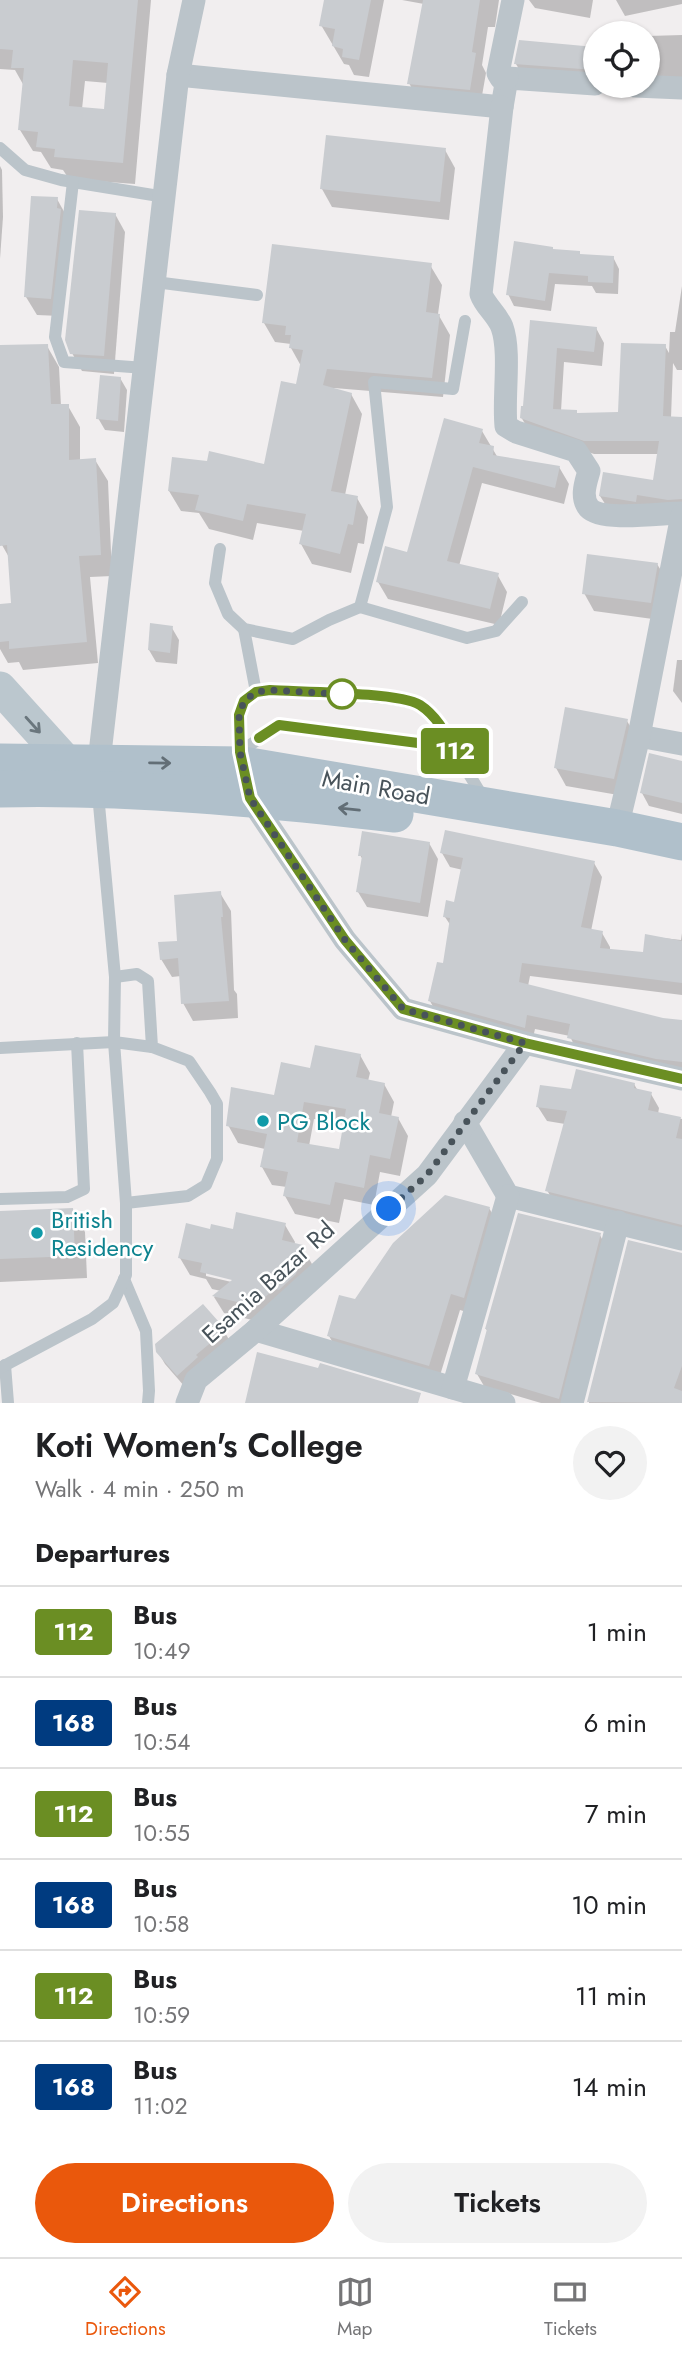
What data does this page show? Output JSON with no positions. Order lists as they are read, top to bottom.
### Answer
{
  "streets": {
    "main road": ["Main Road"],
    "street": ["Esamia Bazar Rd"]
  },
  "places": ["PG Block", "British Residency"],
  "lines": ["bus line 112"],
  "page": {
    "on_map": "112",
    "heading": [
      ["Koti Women's College", "Walk · 4 min · 250 m"],
      "Departures"
    ],
    "list": [
      {
        "mark": "112",
        "name": "Bus",
        "note": "10:49",
        "value": "1 min"
      },
      {
        "mark": "168",
        "name": "Bus",
        "note": "10:54",
        "value": "6 min"
      },
      {
        "mark": "112",
        "name": "Bus",
        "note": "10:55",
        "value": "7 min"
      },
      {
        "mark": "168",
        "name": "Bus",
        "note": "10:58",
        "value": "10 min"
      },
      {
        "mark": "112",
        "name": "Bus",
        "note": "10:59",
        "value": "11 min"
      },
      {
        "mark": "168",
        "name": "Bus",
        "note": "11:02",
        "value": "14 min"
      }
    ],
    "buttons": ["Directions", "Tickets"],
    "tabs": ["Directions", "Map", "Tickets"]
  }
}
